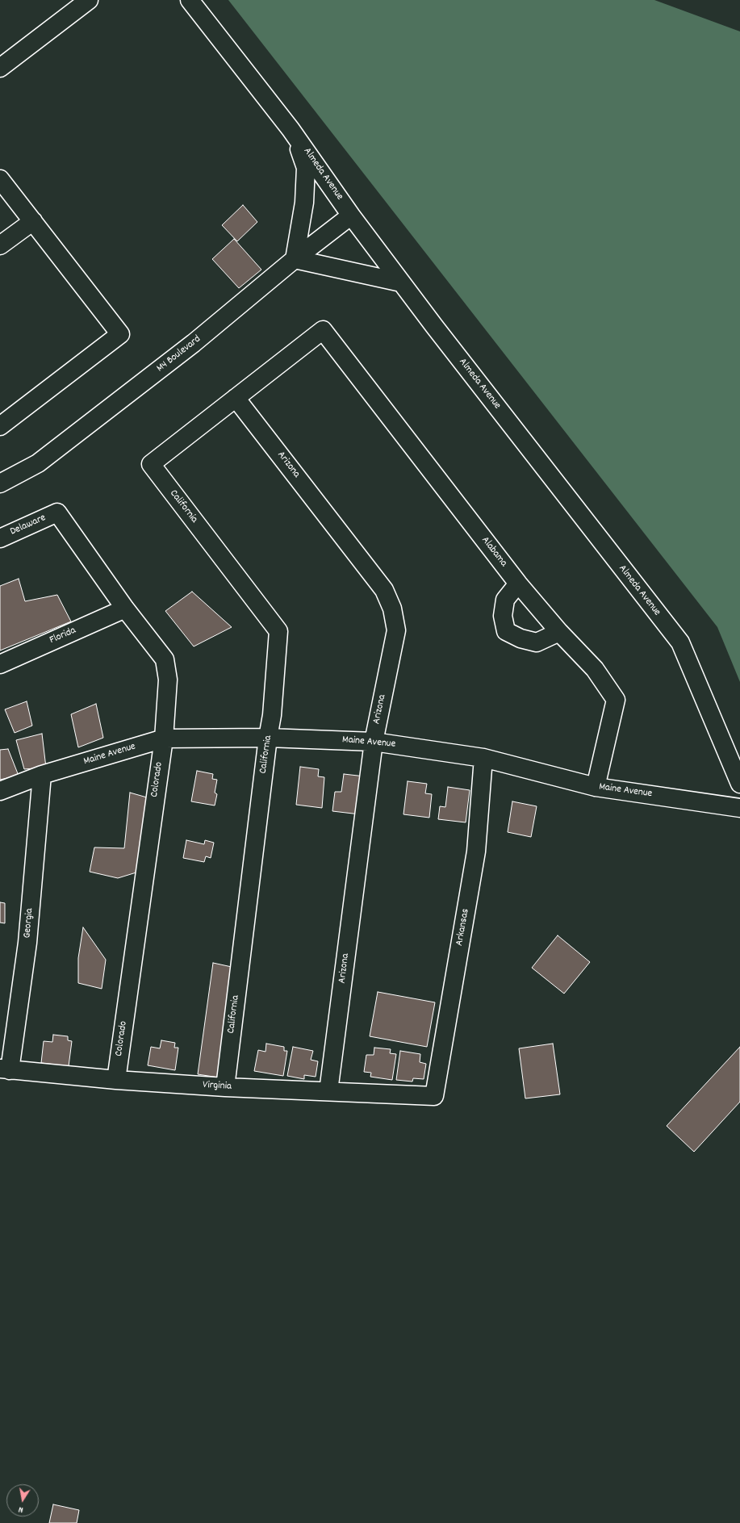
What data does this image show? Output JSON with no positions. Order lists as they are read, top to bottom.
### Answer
{
  "streets": {
    "street": [
      "Almeda Avenue",
      "M4 Boulevard",
      "Arizona",
      "California",
      "Delaware",
      "Alabama",
      "Florida",
      "Maine Avenue",
      "Colorado",
      "Georgia",
      "Arkansas",
      "Virginia"
    ]
  },
  "crossings": [
    ["Almeda Avenue", "M4 Boulevard"],
    ["Arizona", "California"],
    ["Arizona", "Alabama"],
    ["Arizona", "Maine Avenue"],
    ["Arizona", "Virginia"],
    ["California", "Alabama"],
    ["California", "Maine Avenue"],
    ["California", "Virginia"],
    ["Delaware", "Colorado"],
    ["Alabama", "Maine Avenue"],
    ["Florida", "Colorado"],
    ["Maine Avenue", "Colorado"],
    ["Maine Avenue", "Georgia"],
    ["Maine Avenue", "Arkansas"],
    ["Colorado", "Virginia"],
    ["Georgia", "Virginia"],
    ["Arkansas", "Virginia"]
  ],
  "north": "bottom"
}
